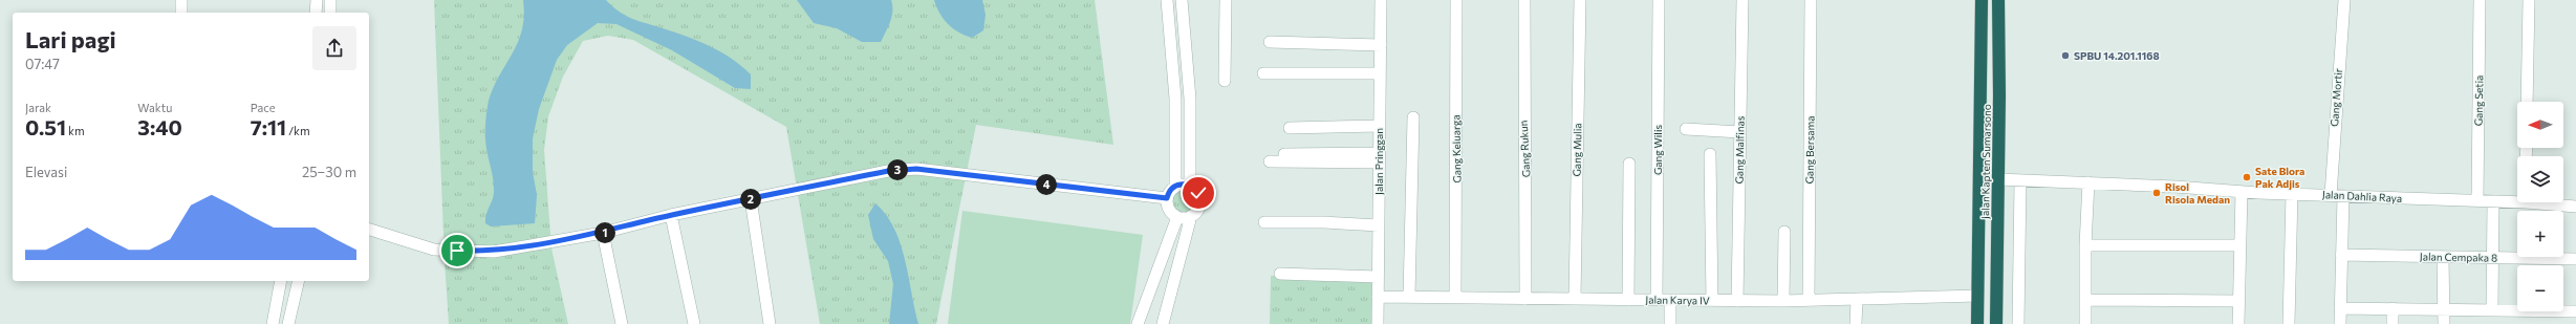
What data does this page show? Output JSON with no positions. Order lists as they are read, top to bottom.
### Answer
{
  "streets": {
    "highway": ["Jalan Kapten Sumarsono"],
    "street": [
      "Gang Mortir",
      "Gang Setia",
      "Gang Keluarga",
      "Gang Rukun",
      "Gang Mulia",
      "Gang Wilis",
      "Gang Malfinas",
      "Gang Bersama",
      "Jalan Pringgan",
      "Jalan Dahlia Raya",
      "Jalan Cempaka 8",
      "Jalan Karya IV"
    ]
  },
  "crossings": [
    ["Gang Mortir", "Jalan Dahlia Raya"],
    ["Gang Setia", "Jalan Dahlia Raya"],
    ["Gang Keluarga", "Jalan Karya IV"],
    ["Gang Rukun", "Jalan Karya IV"],
    ["Gang Mulia", "Jalan Karya IV"],
    ["Gang Wilis", "Jalan Karya IV"],
    ["Gang Malfinas", "Jalan Karya IV"],
    ["Gang Bersama", "Jalan Karya IV"],
    ["Jalan Pringgan", "Jalan Karya IV"],
    ["Jalan Kapten Sumarsono", "Jalan Dahlia Raya"],
    ["Jalan Kapten Sumarsono", "Jalan Karya IV"]
  ],
  "places": ["SPBU 14.201.1168", "Sate Blora Pak Adjis", "Risol Risola Medan"],
  "north": "left",
  "page": {
    "heading": ["Lari pagi", "07:47"],
    "stats": [
      ["Jarak", "0.51 km"],
      ["Waktu", "3:40"],
      ["Pace", "7:11 /km"]
    ],
    "map_buttons": ["+", "−"],
    "chart": ["Elevasi", "25–30 m"],
    "pins": [
      "3",
      "4",
      "2",
      "1"
    ]
  }
}
